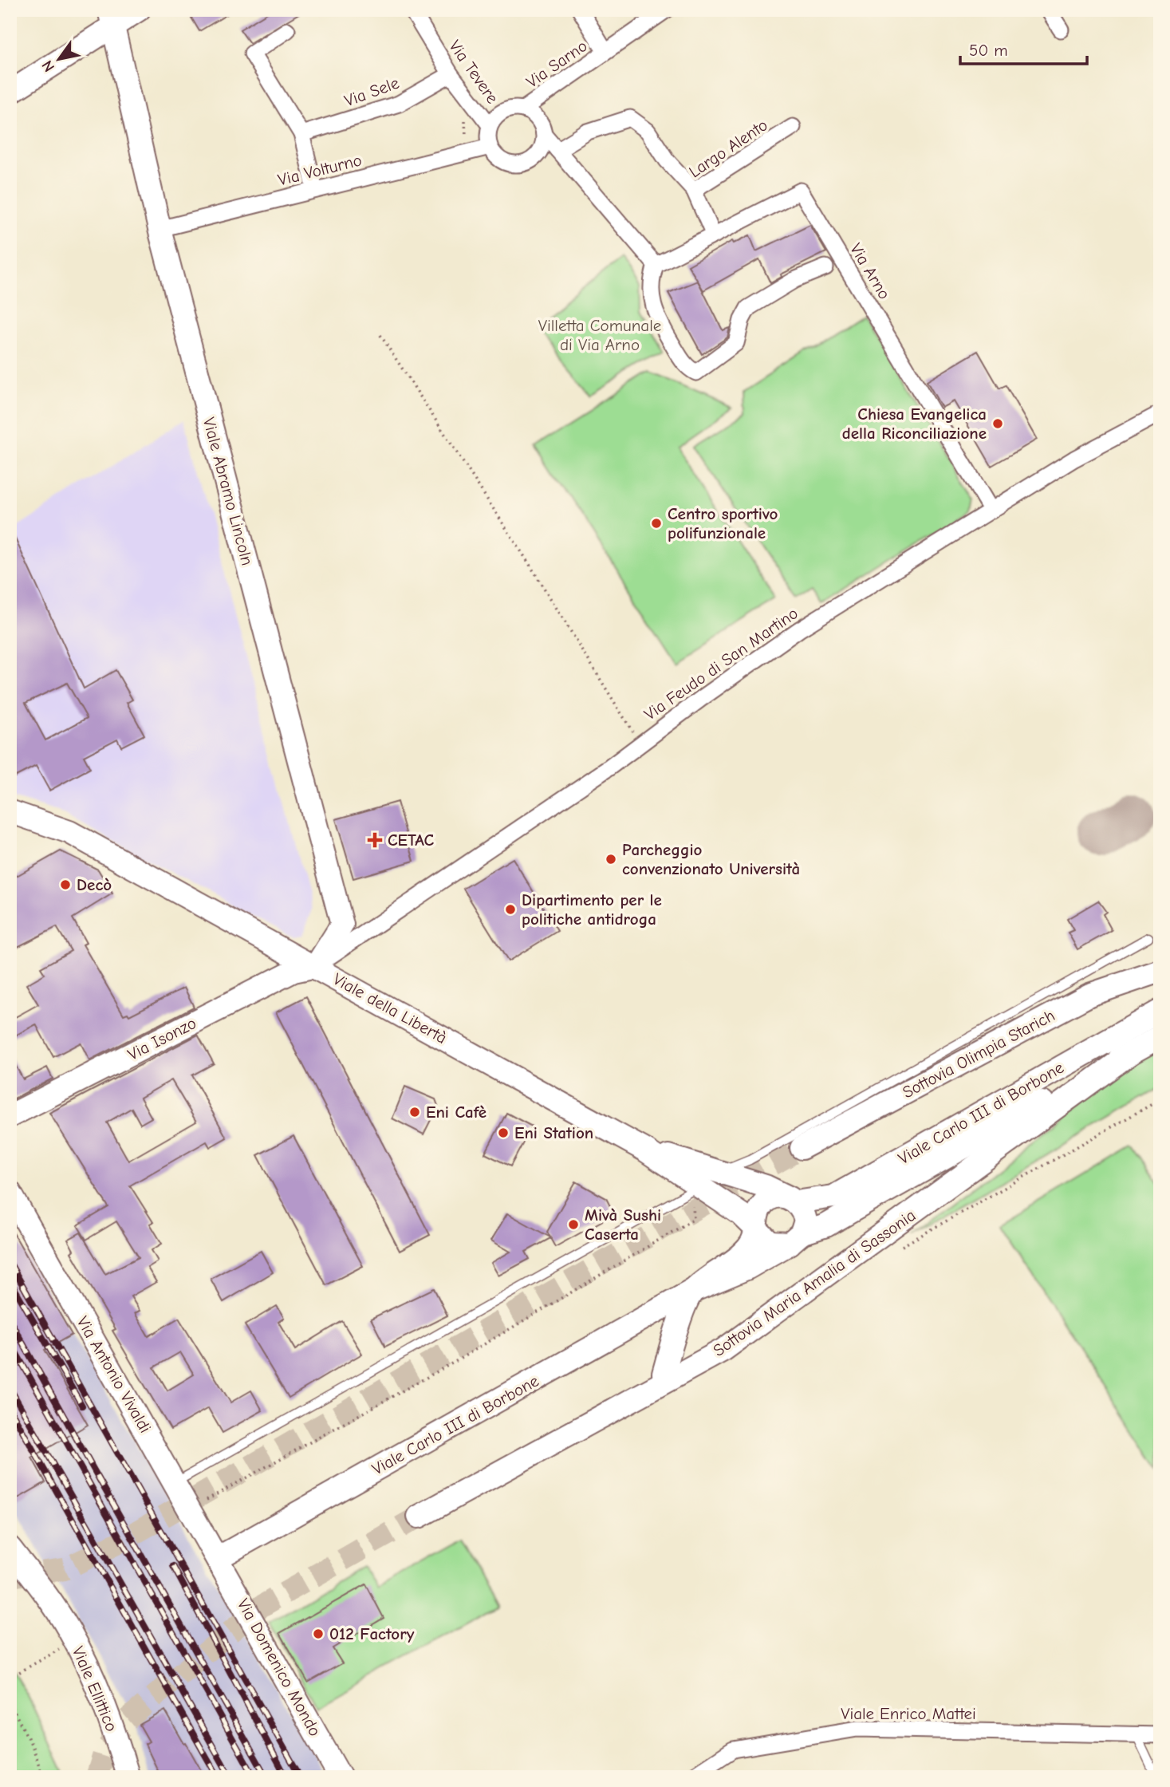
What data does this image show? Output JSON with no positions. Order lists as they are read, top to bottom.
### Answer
{
  "streets": {
    "street": [
      "Via Sarno",
      "Via Tevere",
      "Via Sele",
      "Largo Alento",
      "Via Volturno",
      "Via Arno",
      "Viale Abramo Lincoln",
      "Via Feudo di San Martino",
      "Viale della Libertà",
      "Via Isonzo",
      "Sottovia Olimpia Starich",
      "Viale Carlo III di Borbone",
      "Sottovia Maria Amalia di Sassonia",
      "Via Antonio Vivaldi",
      "Via Domenico Mondo",
      "Viale Ellittico",
      "Viale Enrico Mattei"
    ]
  },
  "crossings": [
    ["Via Sarno", "Via Tevere"],
    ["Via Sarno", "Via Volturno"],
    ["Via Tevere", "Via Sele"],
    ["Via Tevere", "Via Volturno"],
    ["Largo Alento", "Via Arno"],
    ["Via Volturno", "Viale Abramo Lincoln"],
    ["Via Arno", "Via Feudo di San Martino"],
    ["Viale Abramo Lincoln", "Via Feudo di San Martino"],
    ["Viale Abramo Lincoln", "Viale della Libertà"],
    ["Viale Abramo Lincoln", "Via Isonzo"],
    ["Via Feudo di San Martino", "Viale della Libertà"],
    ["Via Feudo di San Martino", "Via Isonzo"],
    ["Viale della Libertà", "Via Isonzo"],
    ["Viale della Libertà", "Viale Carlo III di Borbone"],
    ["Viale Carlo III di Borbone", "Sottovia Maria Amalia di Sassonia"],
    ["Viale Carlo III di Borbone", "Via Antonio Vivaldi"],
    ["Viale Carlo III di Borbone", "Via Domenico Mondo"],
    ["Via Antonio Vivaldi", "Via Domenico Mondo"]
  ],
  "parks": ["Villetta Comunale di Via Arno"],
  "places": {
    "other": [
      "Chiesa Evangelica della Riconciliazione",
      "Centro sportivo polifunzionale",
      "Parcheggio convenzionato Università",
      "Decò",
      "Dipartimento per le politiche antidroga",
      "Eni Cafè",
      "Eni Station",
      "Mivà Sushi Caserta",
      "012 Factory"
    ],
    "health": ["CETAC"]
  },
  "scale_bar": "50 m",
  "north": "bottom left"
}
